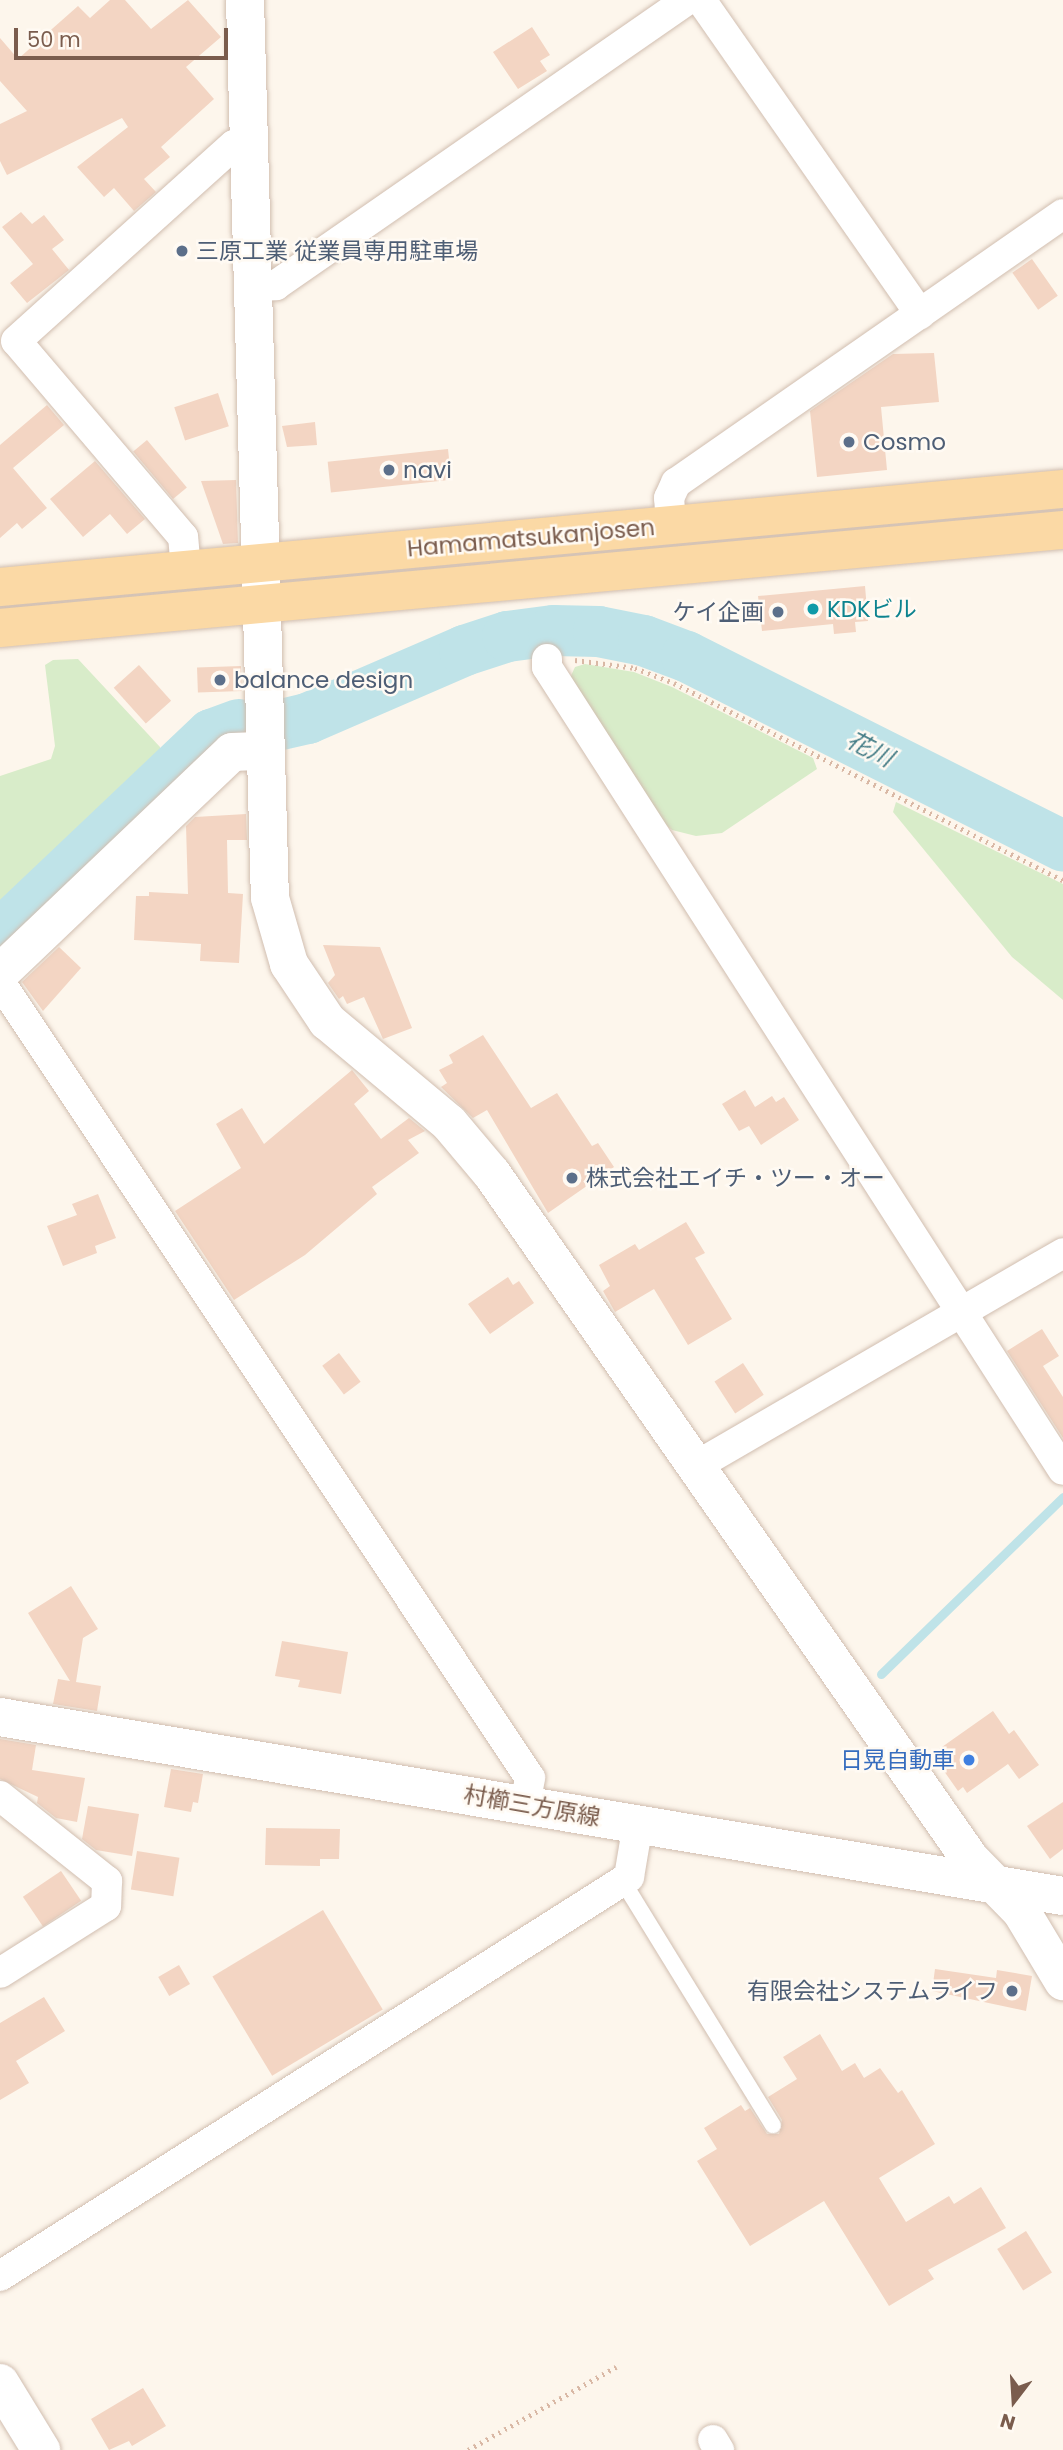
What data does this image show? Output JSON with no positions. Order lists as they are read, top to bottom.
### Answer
{
  "streets": {
    "main road": ["Hamamatsukanjosen"],
    "street": ["村櫛三方原線"]
  },
  "water": ["花川"],
  "places": [
    "三原工業 従業員専用駐車場",
    "Cosmo",
    "navi",
    "KDKビル",
    "ケイ企画",
    "balance design",
    "株式会社エイチ・ツー・オー",
    "日晃自動車",
    "有限会社システムライフ"
  ],
  "scale_bar": "50 m",
  "north": "bottom"
}
